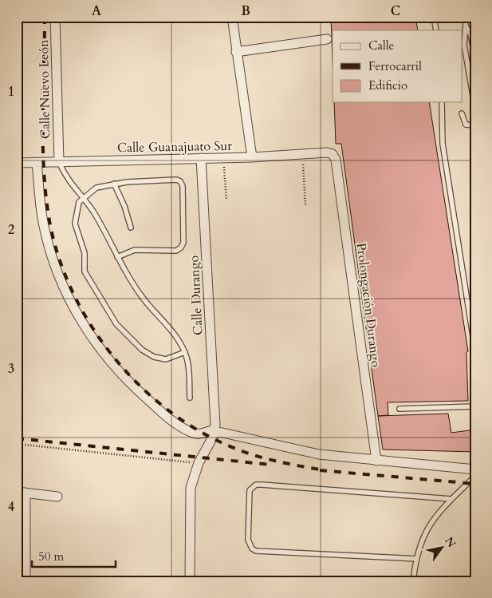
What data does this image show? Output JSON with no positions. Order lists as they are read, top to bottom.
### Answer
{
  "streets": {
    "street": [
      "Calle Nuevo León",
      "Calle Guanajuato Sur",
      "Calle Durango",
      "Prolongación Durango"
    ]
  },
  "crossings": [
    ["Calle Nuevo León", "Calle Guanajuato Sur"],
    ["Calle Guanajuato Sur", "Calle Durango"],
    ["Calle Guanajuato Sur", "Prolongación Durango"]
  ],
  "legend": ["Calle", "Ferrocarril", "Edificio"],
  "scale_bar": "50 m",
  "north": "top right",
  "grid": {
    "columns": ["A", "B", "C"],
    "rows": [
      "1",
      "2",
      "3",
      "4"
    ]
  }
}
